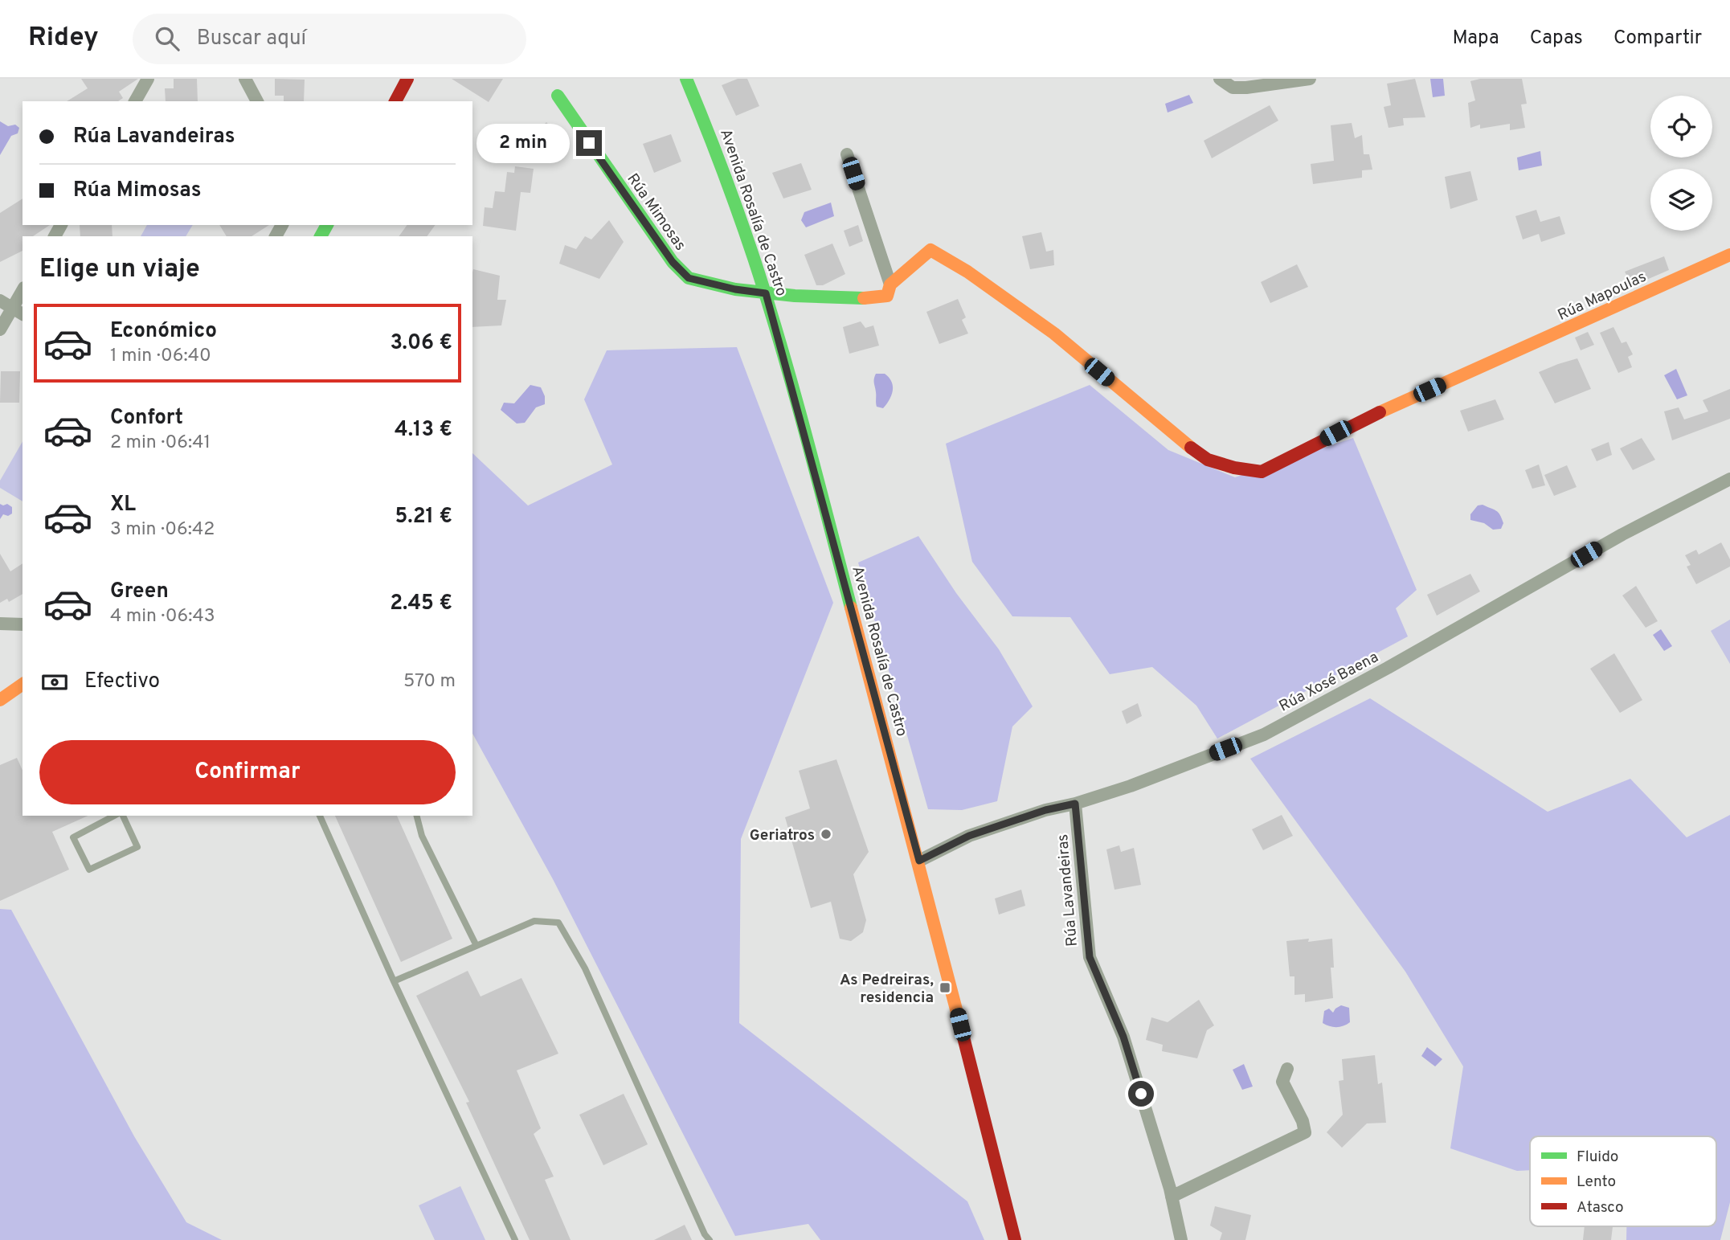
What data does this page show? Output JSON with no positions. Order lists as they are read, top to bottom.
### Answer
{
  "streets": {
    "street": [
      "Rúa Mimosas",
      "Avenida Rosalía de Castro",
      "Rúa Mapoulas",
      "Rúa Xosé Baena",
      "Rúa Lavandeiras"
    ]
  },
  "crossings": [
    ["Rúa Mimosas", "Avenida Rosalía de Castro"],
    ["Rúa Mimosas", "Rúa Mapoulas"],
    ["Avenida Rosalía de Castro", "Rúa Xosé Baena"],
    ["Rúa Xosé Baena", "Rúa Lavandeiras"]
  ],
  "places": {
    "other": ["Geriatros"],
    "transit": ["As Pedreiras, residencia"]
  },
  "legend": ["Fluido", "Lento", "Atasco"],
  "page": {
    "header": "Ridey",
    "search": "Buscar aquí",
    "nav": ["Mapa", "Capas", "Compartir"],
    "banner": ["Rúa Lavandeiras", "Rúa Mimosas"],
    "bubble": "2 min",
    "heading": "Elige un viaje",
    "list": [
      {
        "name": "Económico",
        "note": "1 min · 06:40",
        "value": "3.06 €"
      },
      {
        "name": "Confort",
        "note": "2 min · 06:41",
        "value": "4.13 €"
      },
      {
        "name": "XL",
        "note": "3 min · 06:42",
        "value": "5.21 €"
      },
      {
        "name": "Green",
        "note": "4 min · 06:43",
        "value": "2.45 €"
      }
    ],
    "pay": ["Efectivo", "570 m"],
    "buttons": "Confirmar"
  }
}
